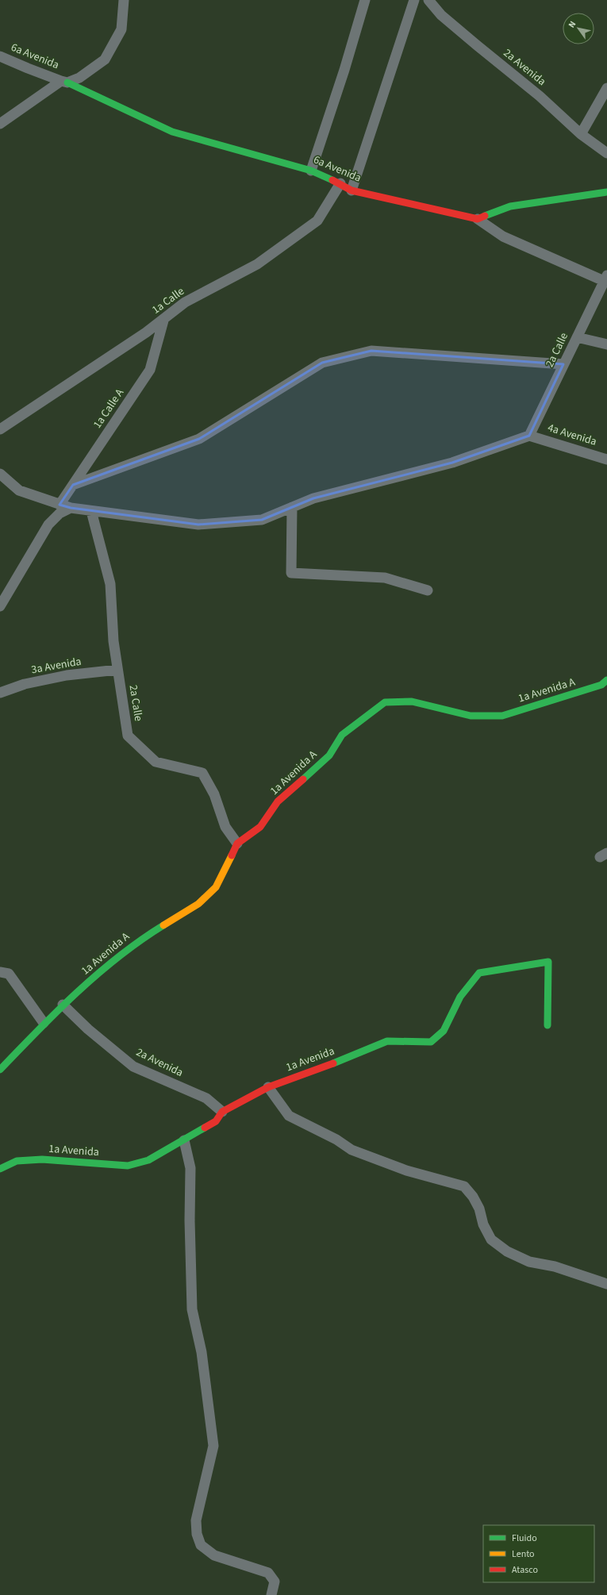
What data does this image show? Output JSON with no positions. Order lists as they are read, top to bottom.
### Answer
{
  "streets": {
    "street": [
      "6a Avenida",
      "2a Avenida",
      "1a Calle",
      "2a Calle",
      "1a Calle A",
      "4a Avenida",
      "3a Avenida",
      "1a Avenida A",
      "1a Avenida"
    ]
  },
  "crossings": [
    ["6a Avenida", "1a Calle"],
    ["2a Avenida", "1a Avenida A"],
    ["2a Avenida", "1a Avenida"],
    ["1a Calle", "1a Calle A"],
    ["2a Calle", "4a Avenida"],
    ["2a Calle", "3a Avenida"],
    ["2a Calle", "1a Avenida A"]
  ],
  "legend": ["Fluido", "Lento", "Atasco"],
  "north": "top left"
}
